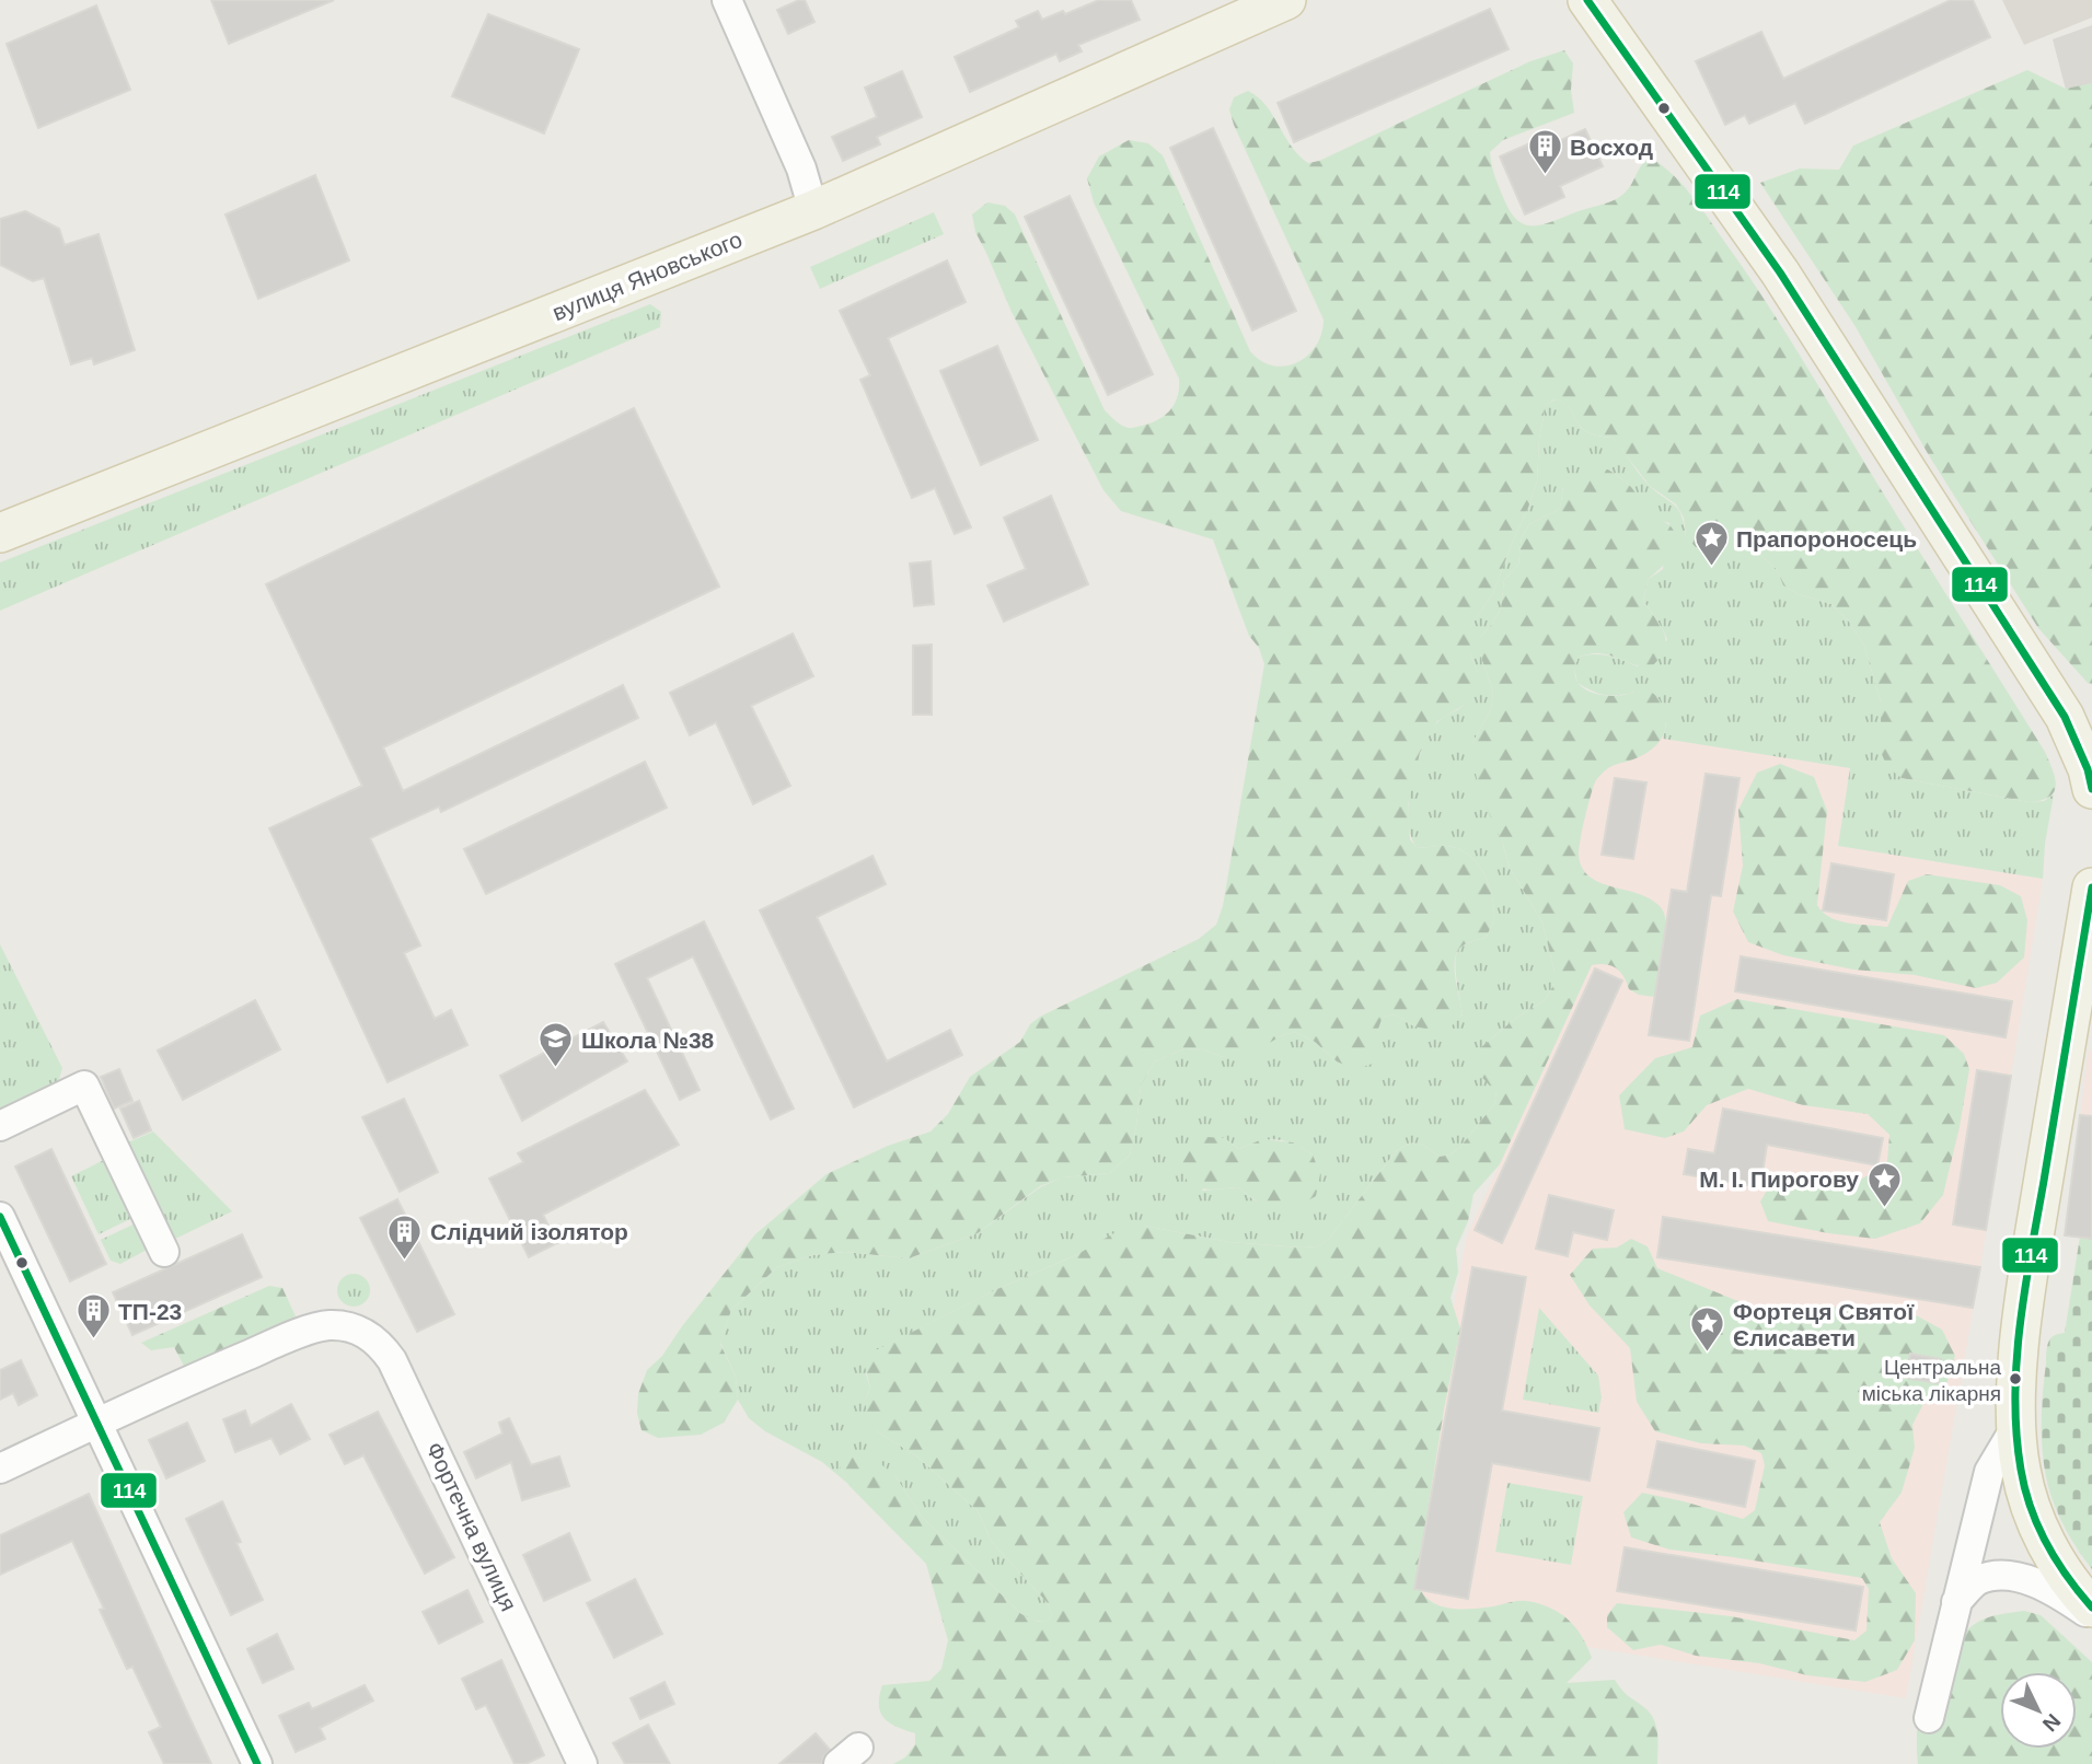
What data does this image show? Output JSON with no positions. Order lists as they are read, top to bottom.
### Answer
{
  "streets": {
    "main road": ["вулиця Яновського"],
    "street": ["Фортечна вулиця"]
  },
  "places": {
    "building": ["Восход", "Слідчий ізолятор", "ТП-23"],
    "place": ["Прапороносець", "М. І. Пирогову", "Фортеця Святої Єлисавети"],
    "school or university": ["Школа №38"],
    "other": ["Центральна міська лікарня"]
  },
  "lines": ["transit line 114"],
  "north": "bottom right"
}
